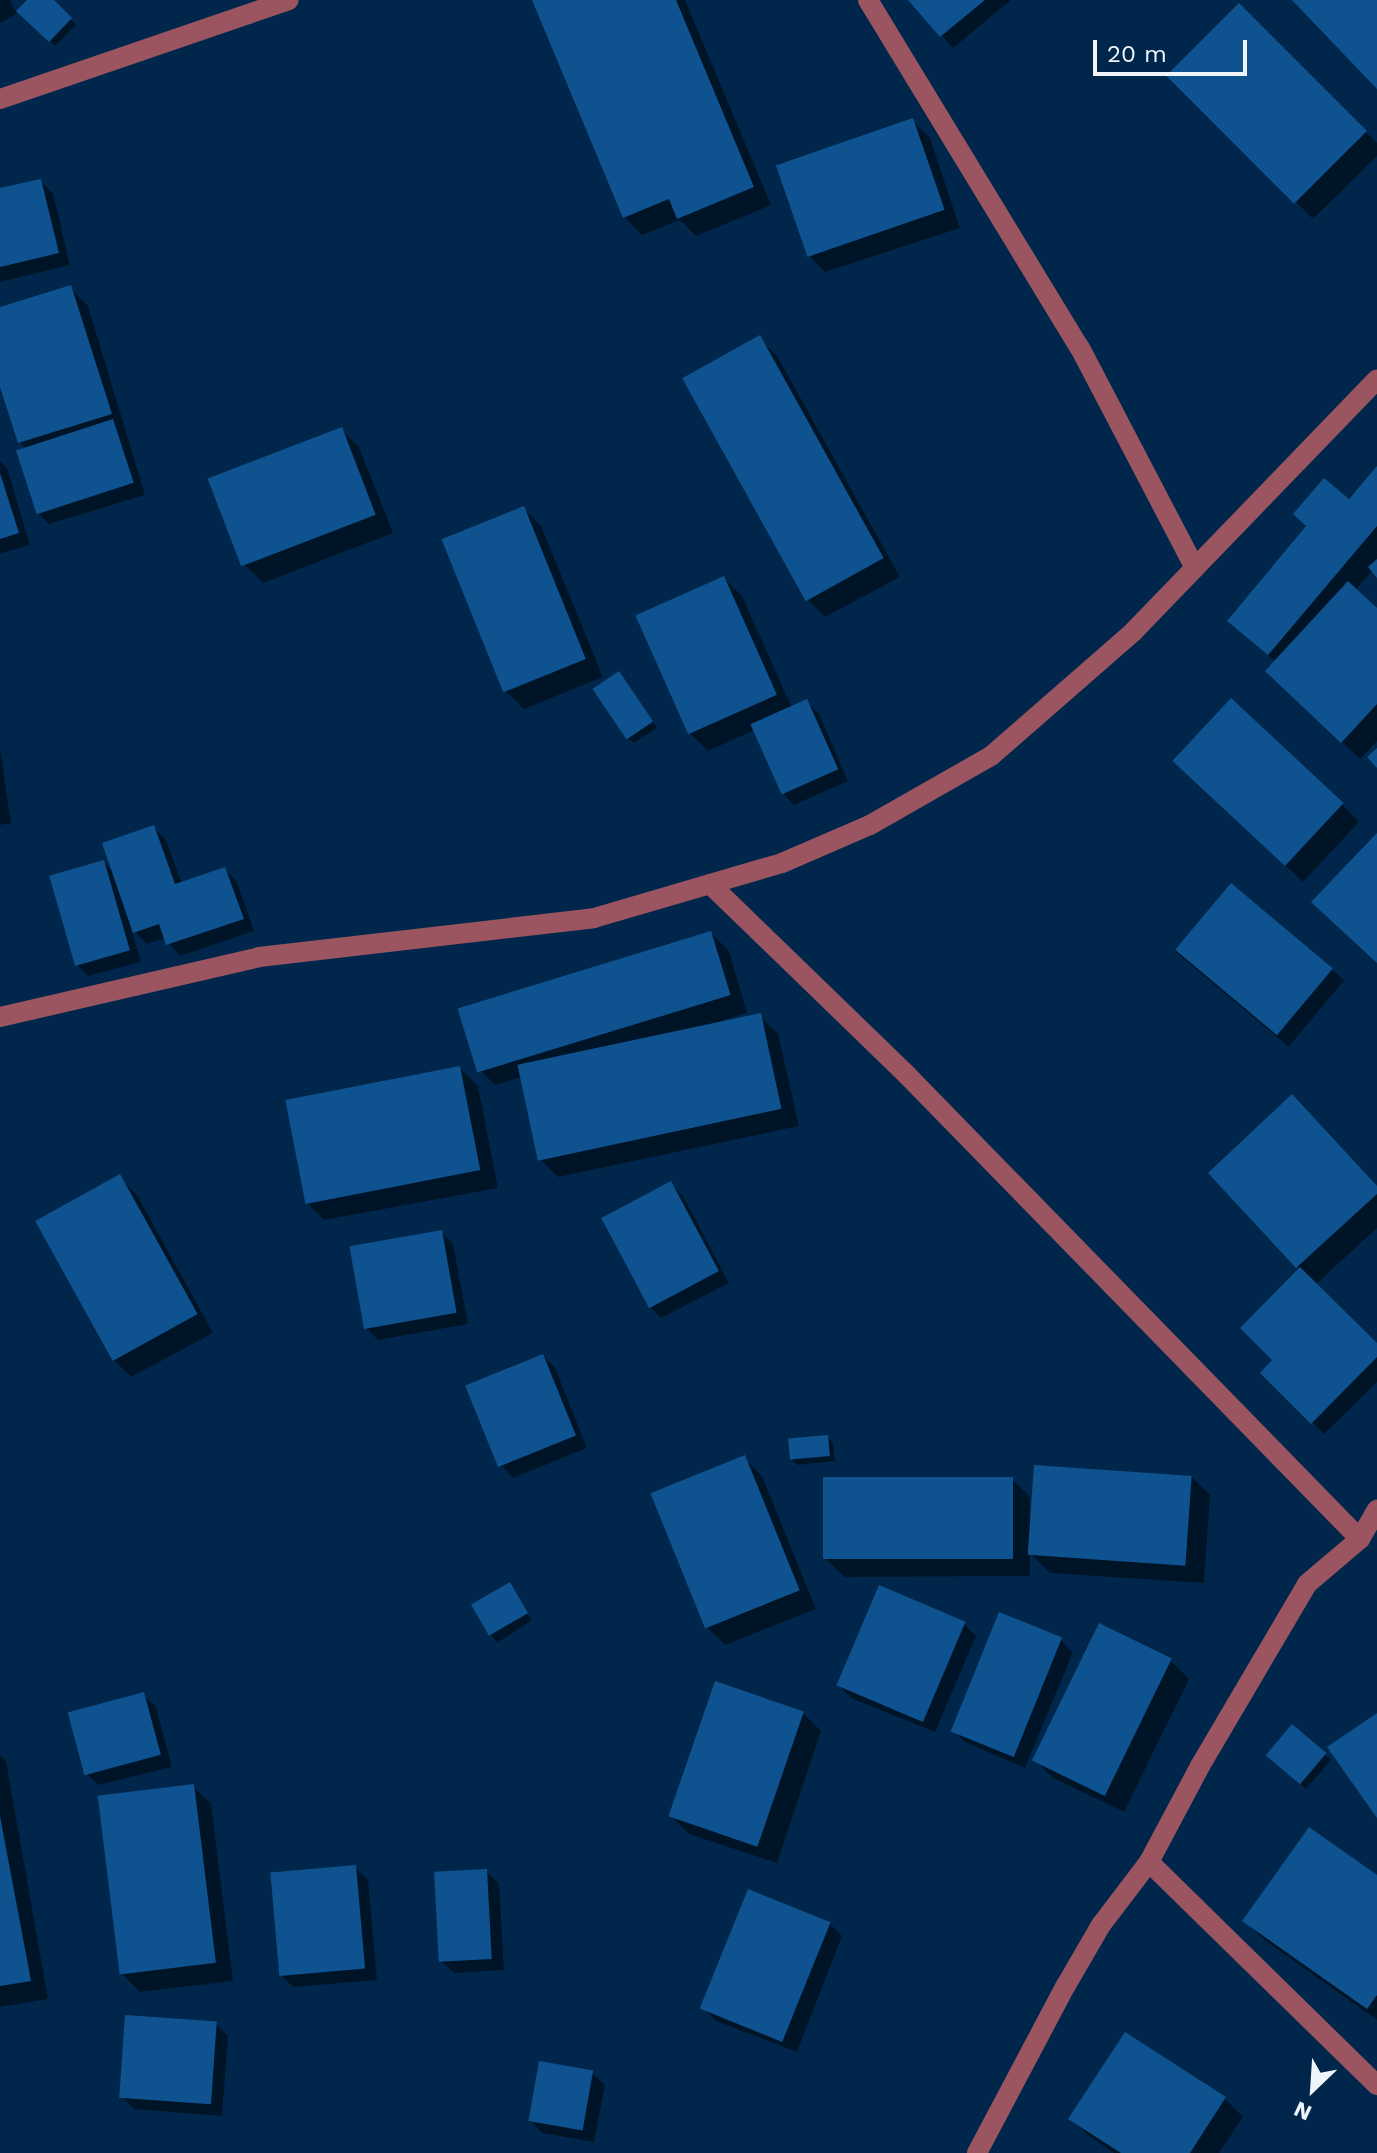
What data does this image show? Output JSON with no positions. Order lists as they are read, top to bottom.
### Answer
{
  "scale_bar": "20 m",
  "north": "bottom left"
}
